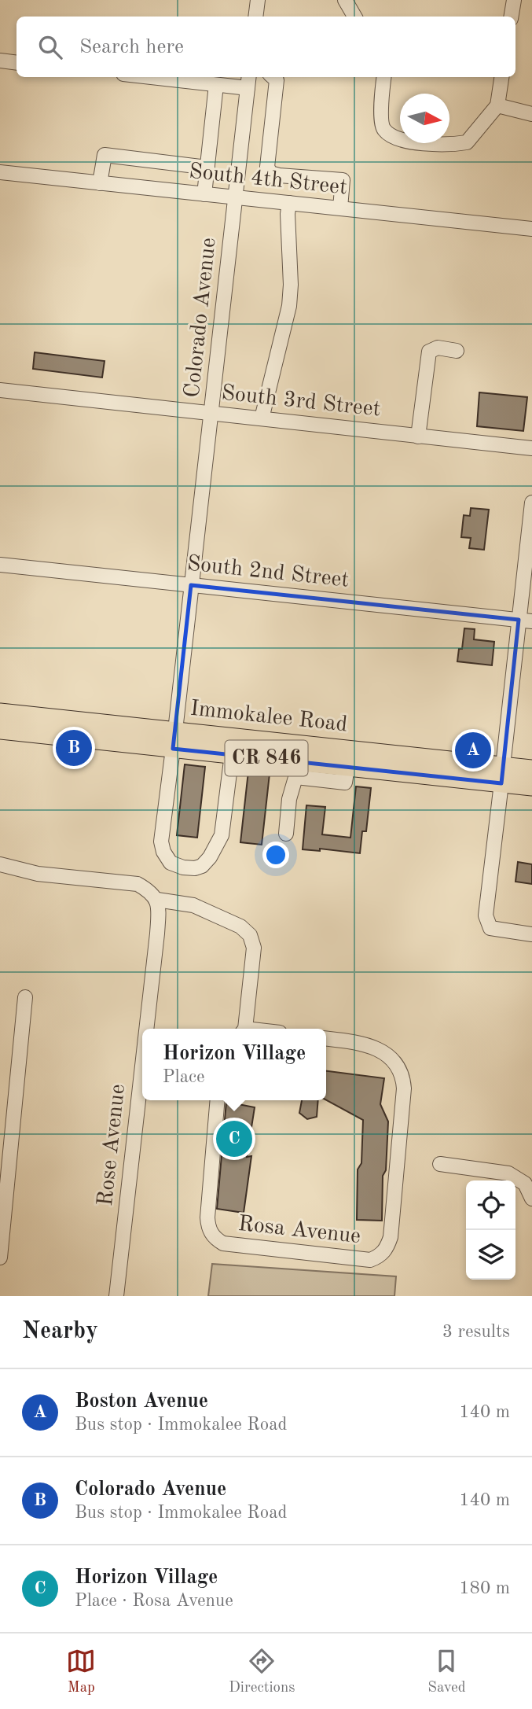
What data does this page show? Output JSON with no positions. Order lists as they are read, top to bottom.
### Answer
{
  "streets": {
    "main road": ["Immokalee Road", "CR 846"],
    "street": [
      "South 4th Street",
      "Colorado Avenue",
      "South 3rd Street",
      "South 2nd Street",
      "Rose Avenue",
      "Rosa Avenue"
    ]
  },
  "crossings": [
    ["South 4th Street", "Colorado Avenue"],
    ["Colorado Avenue", "South 3rd Street"],
    ["Colorado Avenue", "South 2nd Street"],
    ["Colorado Avenue", "Immokalee Road"]
  ],
  "north": "right",
  "page": {
    "search": "Search here",
    "pins": ["B", "A", "C"],
    "popup": ["Horizon Village", "Place"],
    "heading": ["Nearby", "3 results"],
    "list": [
      {
        "mark": "A",
        "name": "Boston Avenue",
        "note": "Bus stop · Immokalee Road",
        "value": "140 m"
      },
      {
        "mark": "B",
        "name": "Colorado Avenue",
        "note": "Bus stop · Immokalee Road",
        "value": "140 m"
      },
      {
        "mark": "C",
        "name": "Horizon Village",
        "note": "Place · Rosa Avenue",
        "value": "180 m"
      }
    ],
    "nav": ["Map", "Directions", "Saved"]
  }
}
